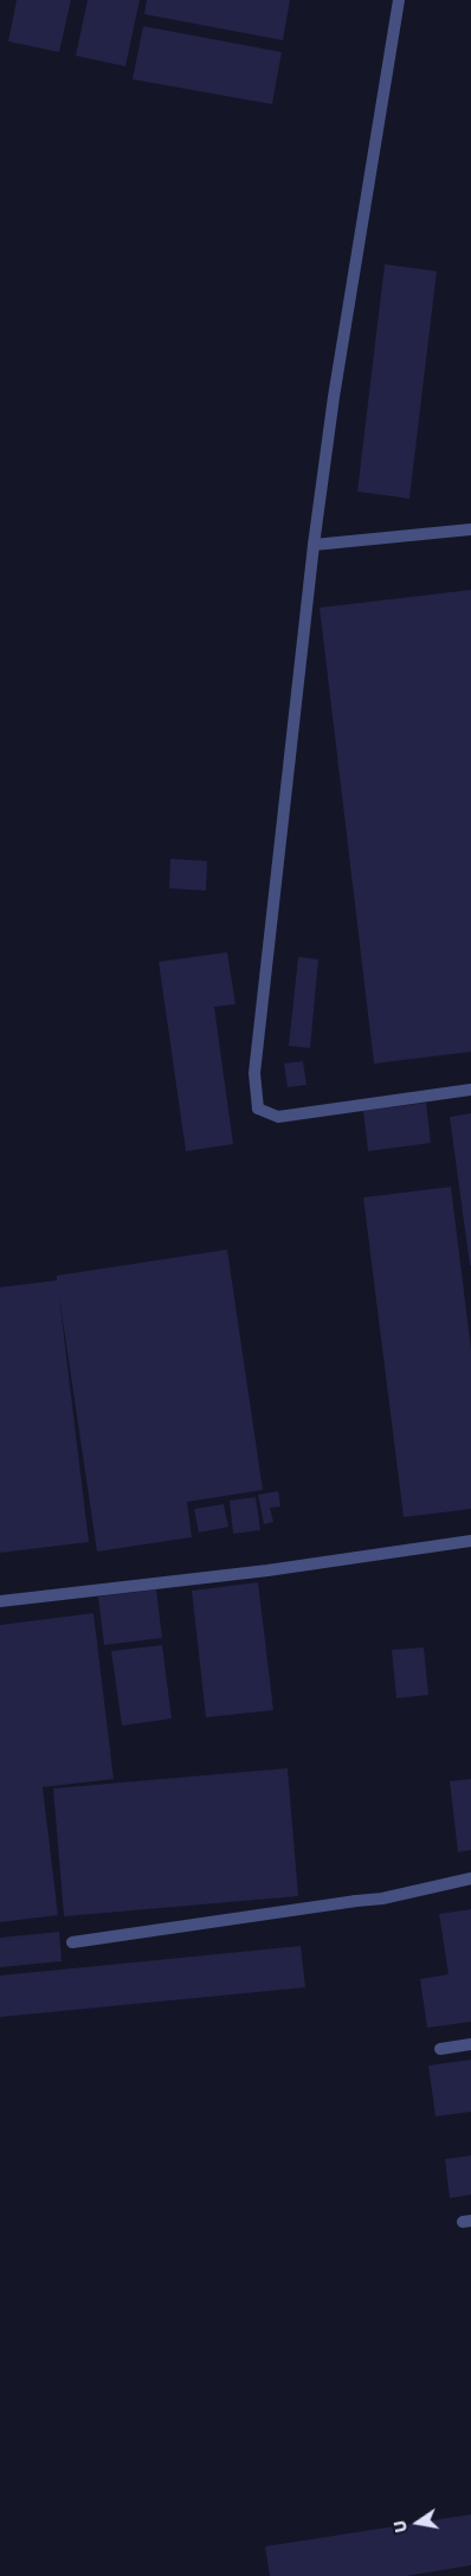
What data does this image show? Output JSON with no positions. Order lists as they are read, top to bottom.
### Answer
{
  "north": "left"
}
